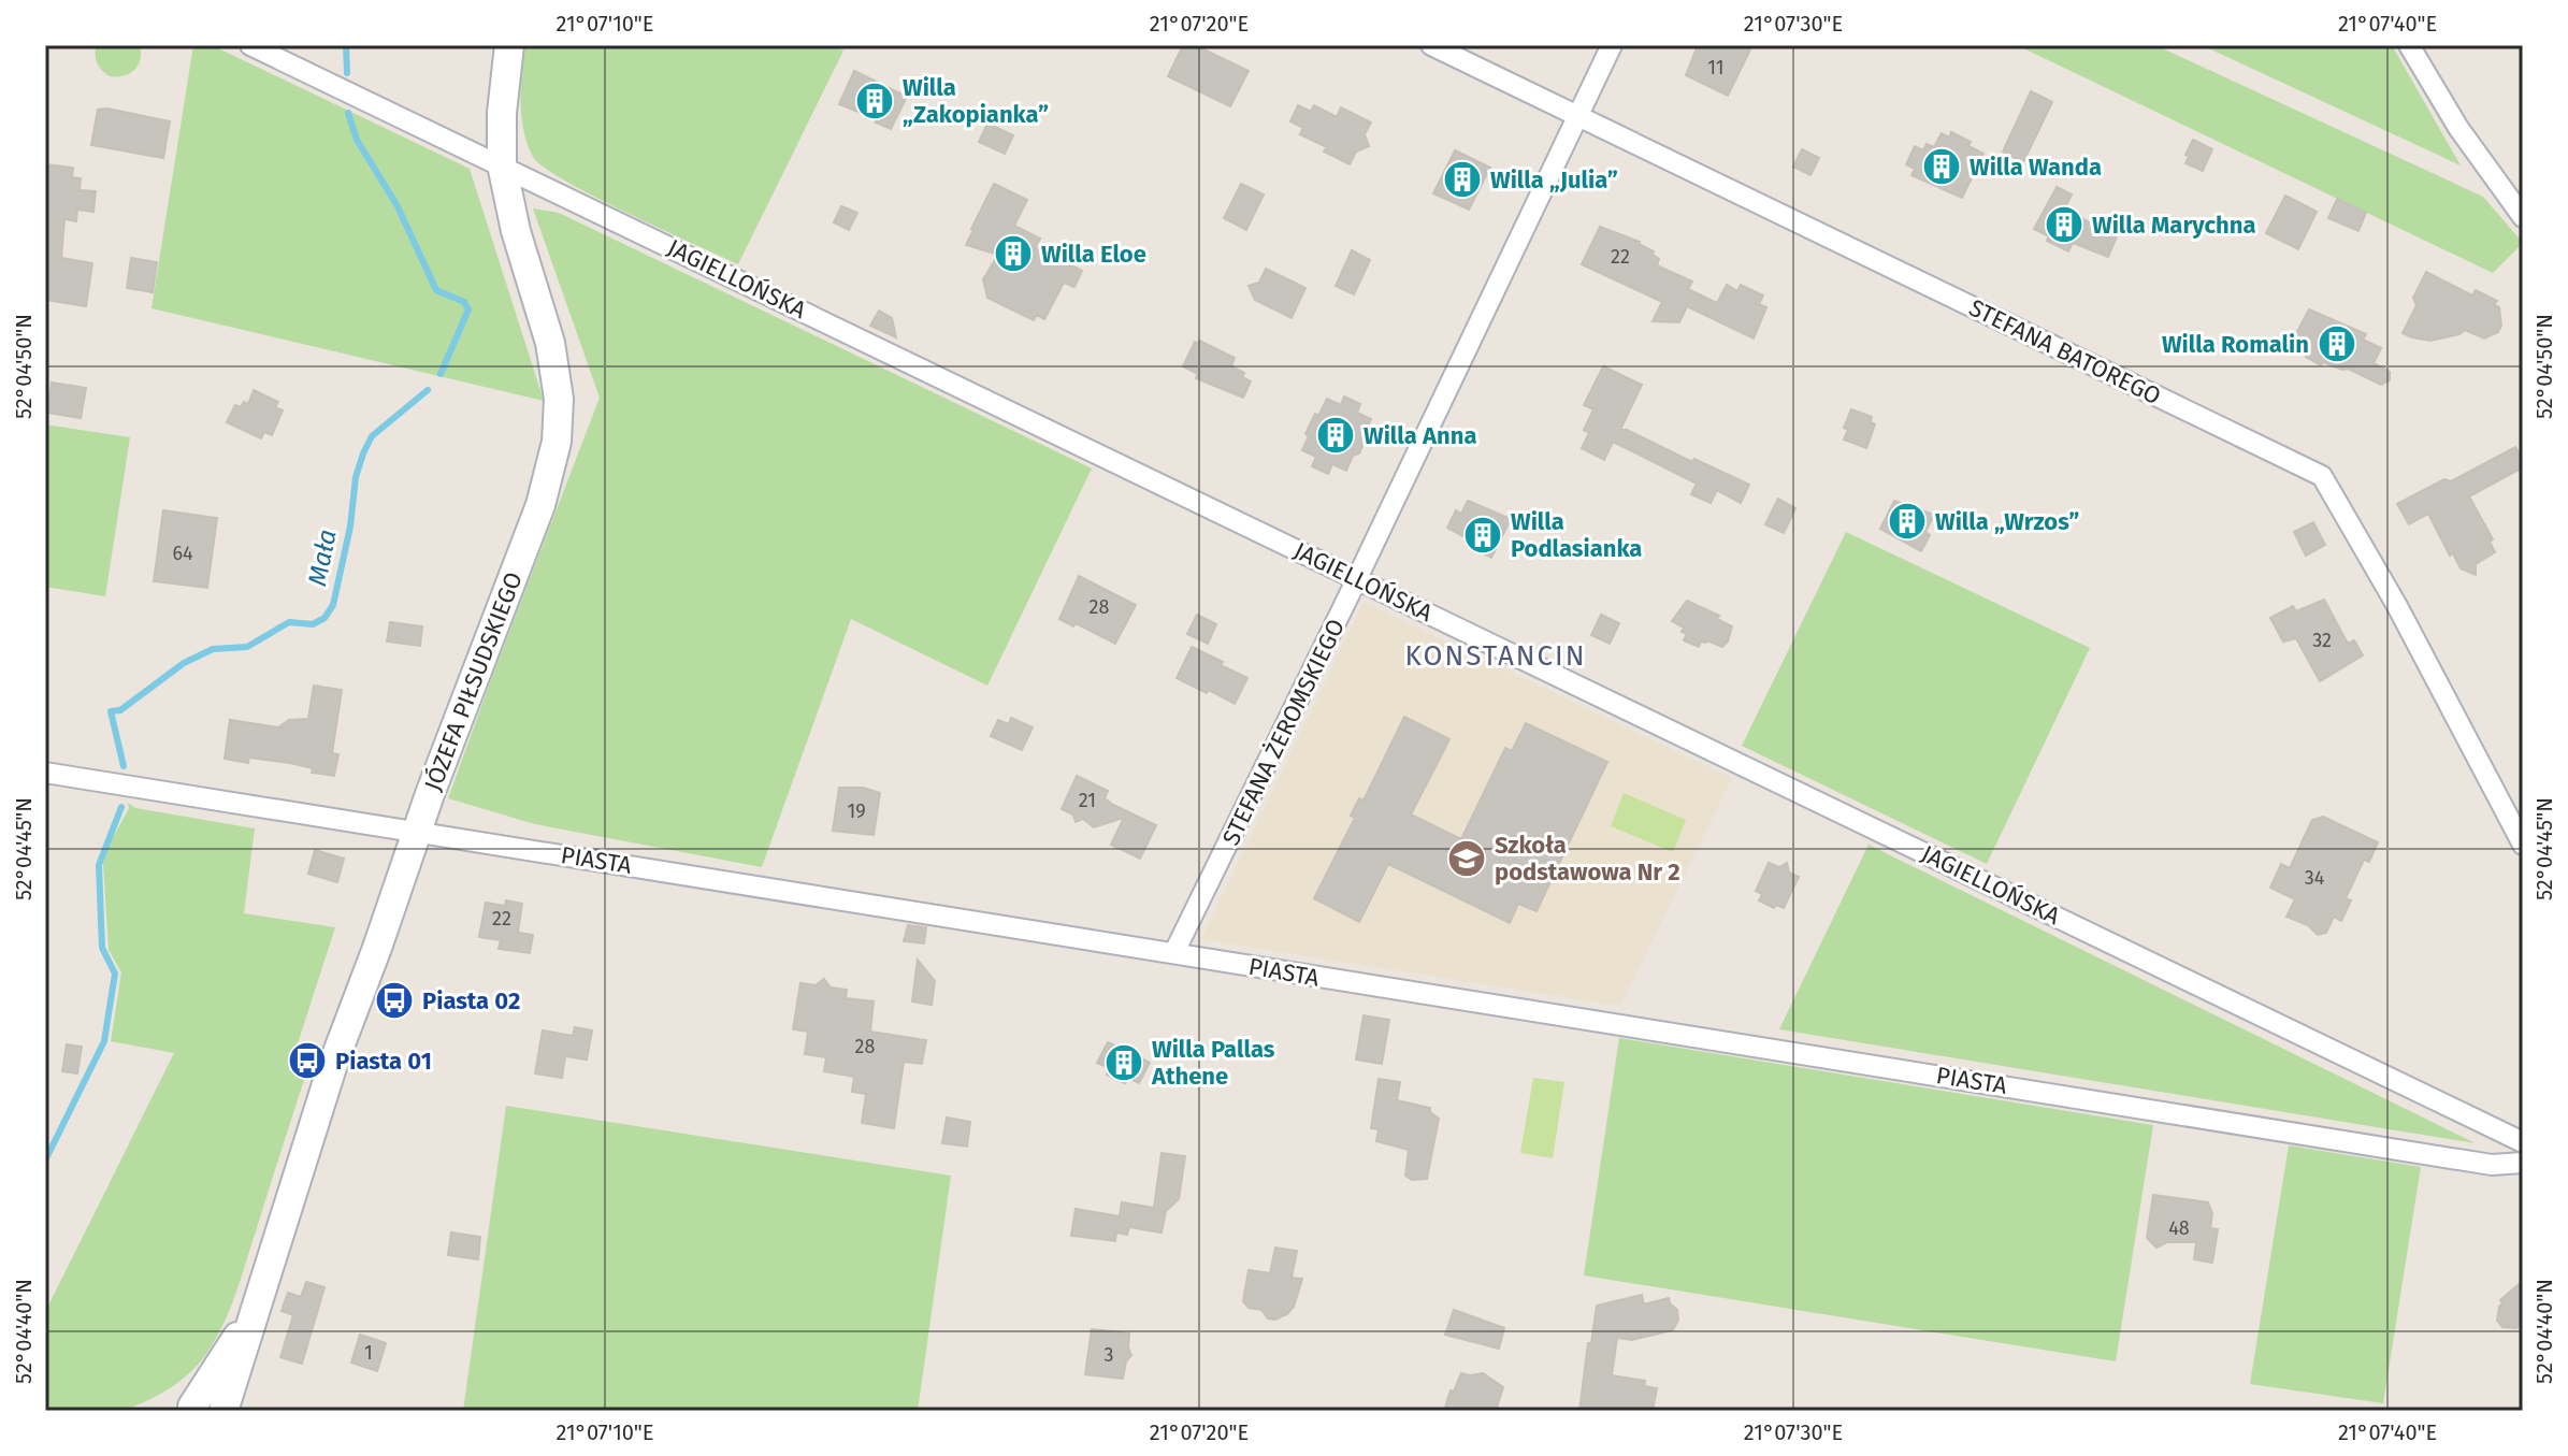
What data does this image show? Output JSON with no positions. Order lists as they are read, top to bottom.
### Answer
{
  "streets": {
    "street": [
      "JAGIELLOŃSKA",
      "STEFANA BATOREGO",
      "JÓZEFA PIŁSUDSKIEGO",
      "STEFANA ŻEROMSKIEGO",
      "PIASTA"
    ]
  },
  "crossings": [
    ["JAGIELLOŃSKA", "JÓZEFA PIŁSUDSKIEGO"],
    ["JAGIELLOŃSKA", "STEFANA ŻEROMSKIEGO"],
    ["STEFANA BATOREGO", "STEFANA ŻEROMSKIEGO"],
    ["JÓZEFA PIŁSUDSKIEGO", "PIASTA"],
    ["STEFANA ŻEROMSKIEGO", "PIASTA"]
  ],
  "districts": ["KONSTANCIN"],
  "water": ["Mała"],
  "places": {
    "building": [
      "Willa „Zakopianka”",
      "Willa Wanda",
      "Willa „Julia”",
      "Willa Marychna",
      "Willa Eloe",
      "Willa Romalin",
      "Willa Anna",
      "Willa „Wrzos”",
      "Willa Podlasianka",
      "Willa Pallas Athene"
    ],
    "school or university": ["Szkoła podstawowa Nr 2"],
    "bus stop": ["Piasta 02", "Piasta 01"]
  },
  "house_numbers": [
    "11",
    "22",
    "64",
    "28",
    "32",
    "21",
    "19",
    "34",
    "22",
    "28",
    "48",
    "1",
    "3"
  ],
  "coordinates": [
    "21°07'10\"E",
    "21°07'20\"E",
    "21°07'30\"E",
    "21°07'40\"E",
    "52°04'50\"N",
    "52°04'45\"N",
    "52°04'40\"N"
  ]
}
